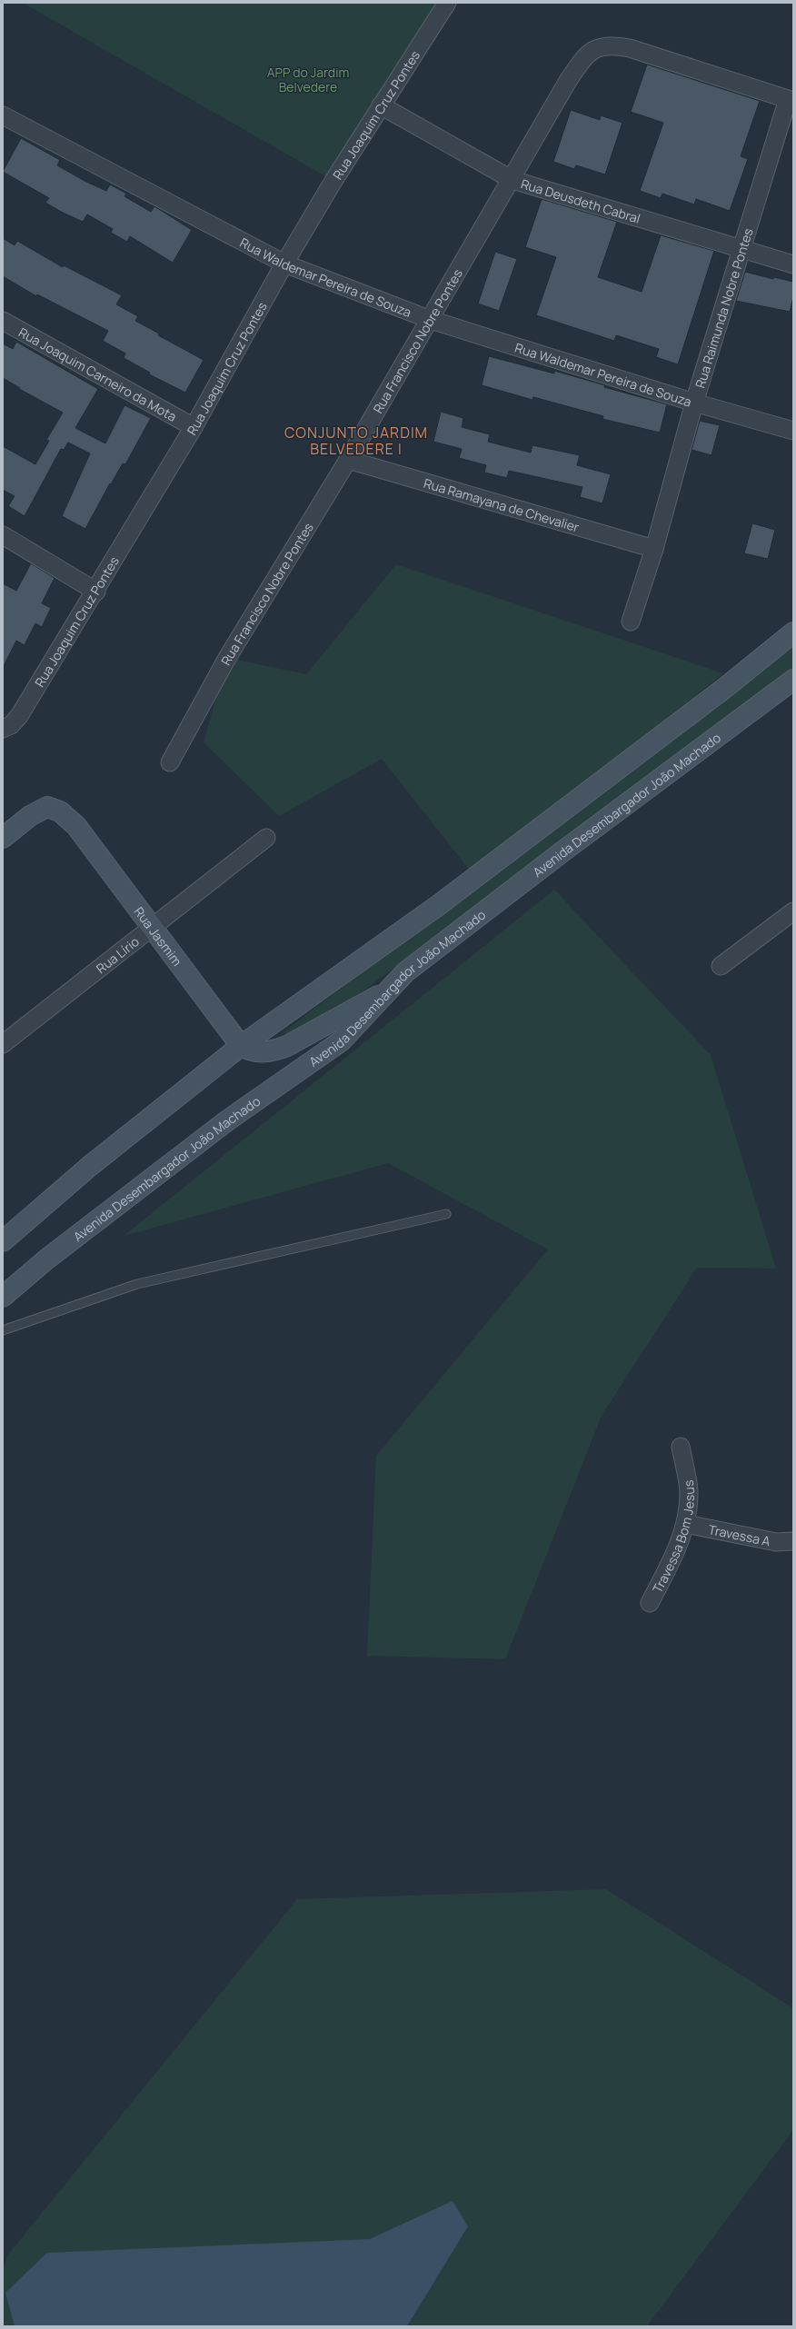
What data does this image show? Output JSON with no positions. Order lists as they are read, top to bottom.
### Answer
{
  "streets": {
    "street": [
      "Rua Joaquim Cruz Pontes",
      "Rua Deusdeth Cabral",
      "Rua Waldemar Pereira de Souza",
      "Rua Raimunda Nobre Pontes",
      "Rua Francisco Nobre Pontes",
      "Rua Joaquim Carneiro da Mota",
      "Rua Ramayana de Chevalier",
      "Avenida Desembargador João Machado",
      "Rua Jasmim",
      "Rua Lírio",
      "Travessa A",
      "Travessa Bom Jesus"
    ]
  },
  "crossings": [
    ["Rua Joaquim Cruz Pontes", "Rua Deusdeth Cabral"],
    ["Rua Joaquim Cruz Pontes", "Rua Waldemar Pereira de Souza"],
    ["Rua Joaquim Cruz Pontes", "Rua Joaquim Carneiro da Mota"],
    ["Rua Deusdeth Cabral", "Rua Raimunda Nobre Pontes"],
    ["Rua Deusdeth Cabral", "Rua Francisco Nobre Pontes"],
    ["Rua Waldemar Pereira de Souza", "Rua Raimunda Nobre Pontes"],
    ["Rua Waldemar Pereira de Souza", "Rua Francisco Nobre Pontes"],
    ["Rua Raimunda Nobre Pontes", "Rua Francisco Nobre Pontes"],
    ["Rua Raimunda Nobre Pontes", "Rua Ramayana de Chevalier"],
    ["Rua Francisco Nobre Pontes", "Rua Ramayana de Chevalier"],
    ["Rua Jasmim", "Rua Lírio"],
    ["Travessa A", "Travessa Bom Jesus"]
  ],
  "districts": ["CONJUNTO JARDIM BELVEDERE I"],
  "parks": ["APP do Jardim Belvedere"]
}
